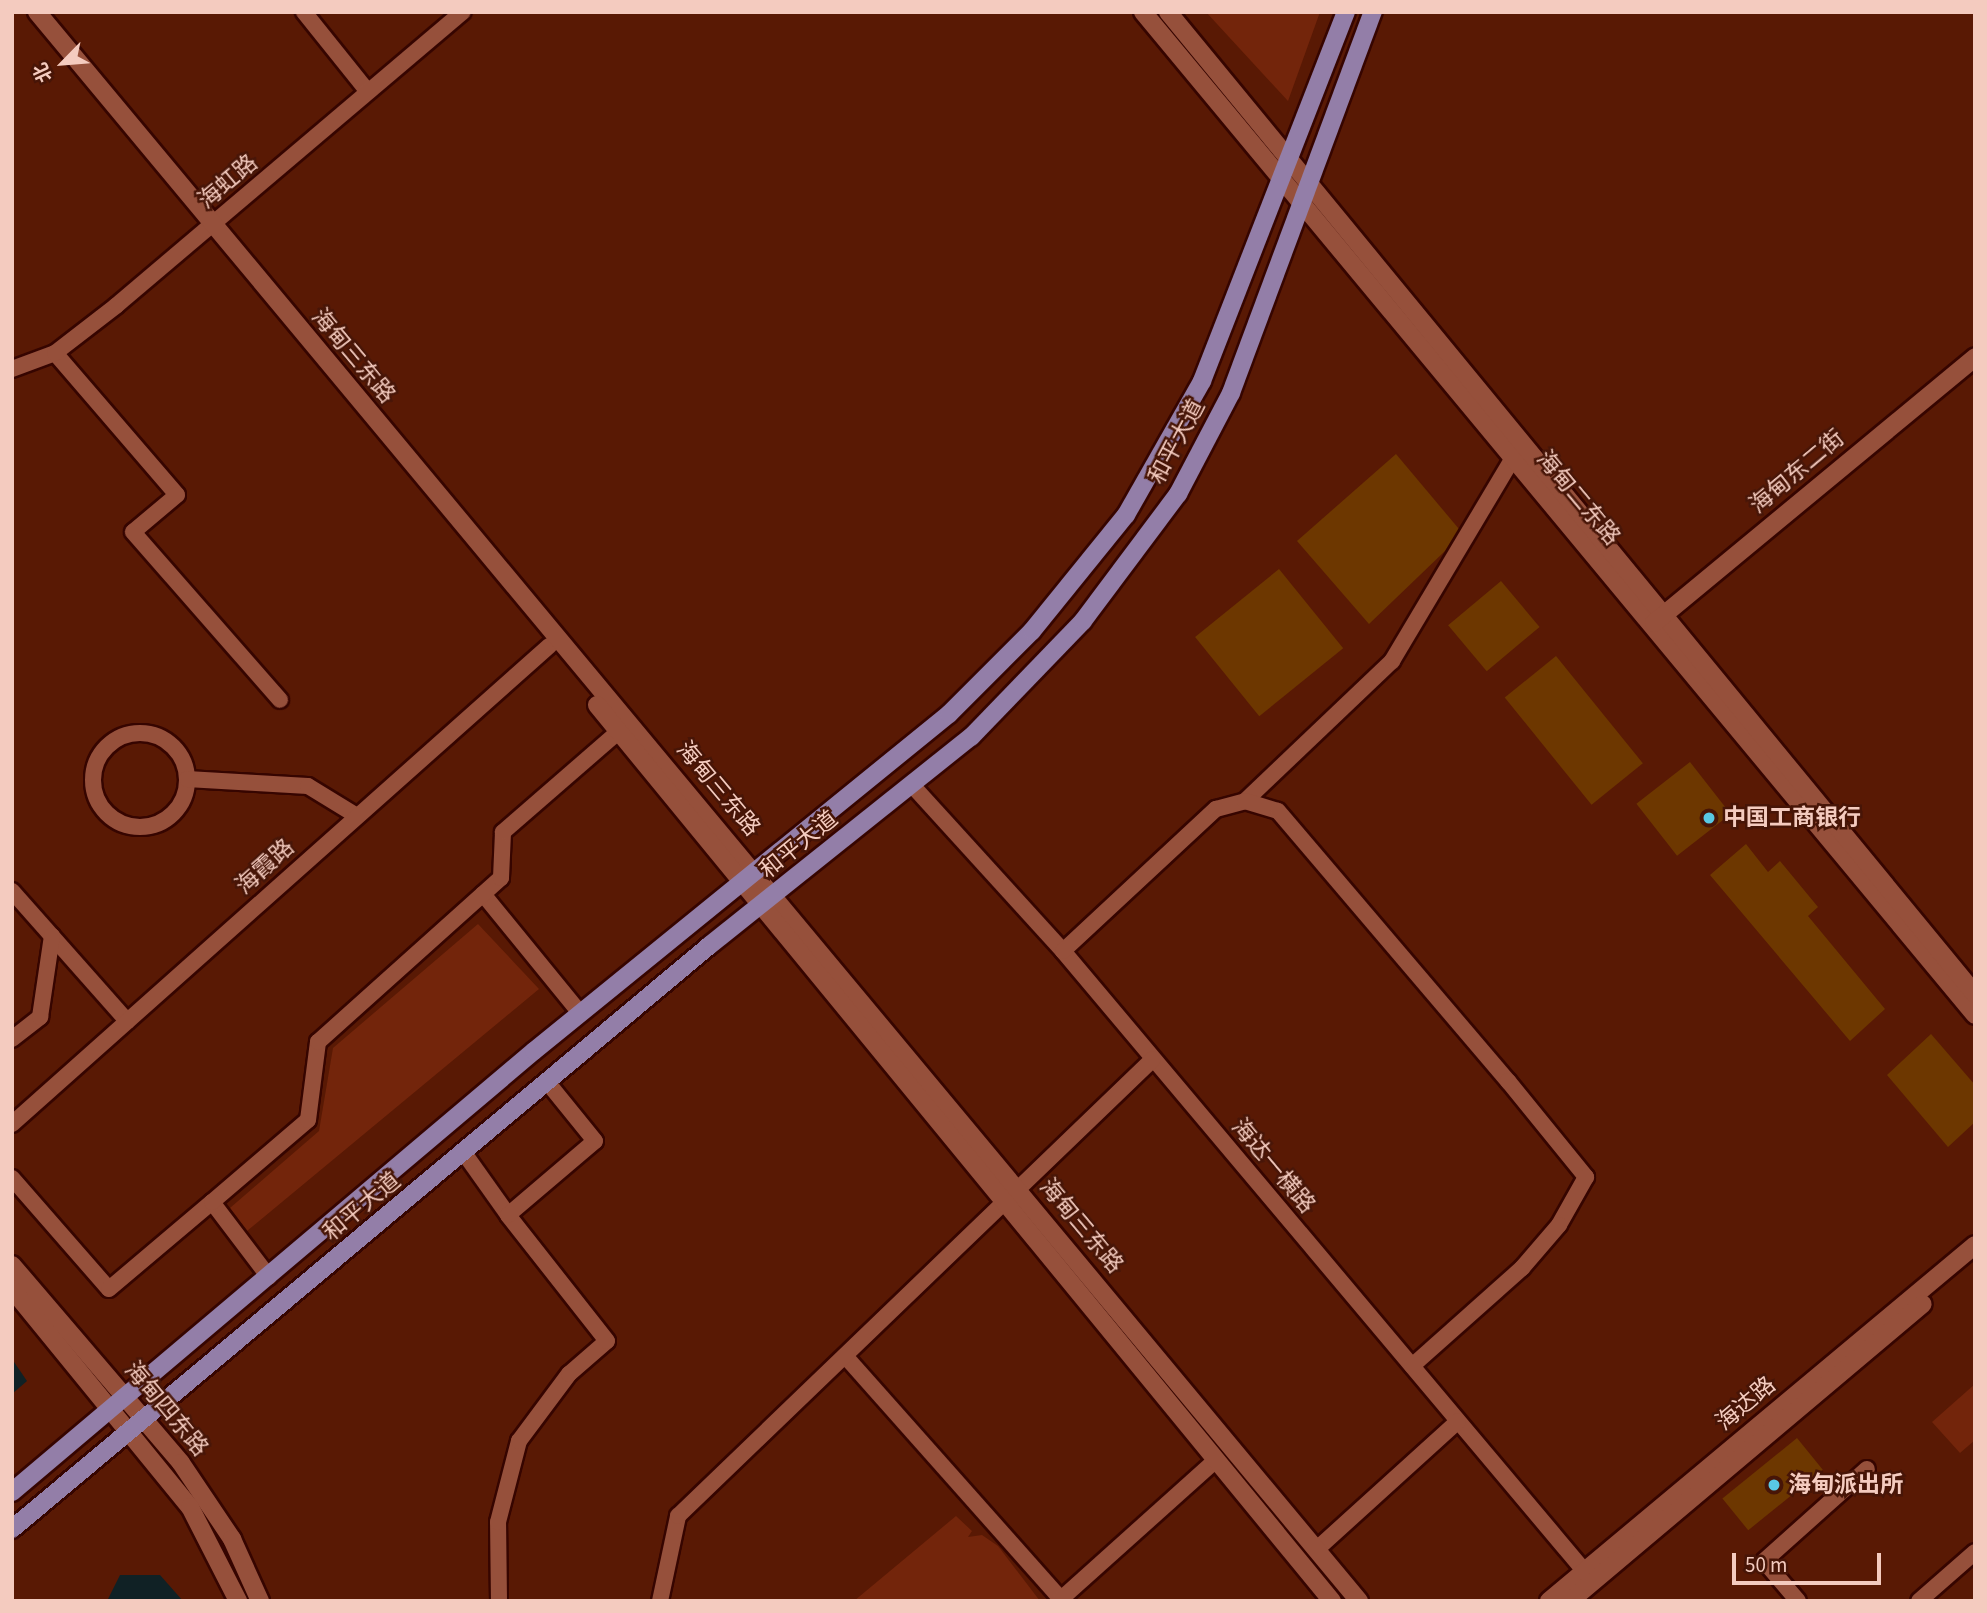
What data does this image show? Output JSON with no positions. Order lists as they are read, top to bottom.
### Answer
{
  "streets": {
    "main road": [
      "海甸三东路",
      "和平大道",
      "海甸东二街",
      "海甸二东路",
      "海达路",
      "海甸四东路"
    ],
    "street": ["海虹路", "海霞路", "海达一横路"]
  },
  "crossings": [
    ["海虹路", "海甸三东路"],
    ["海甸三东路", "和平大道"],
    ["和平大道", "海甸二东路"],
    ["和平大道", "海达一横路"],
    ["和平大道", "海甸四东路"],
    ["海甸东二街", "海甸二东路"],
    ["海达一横路", "海达路"]
  ],
  "places": ["中国工商银行", "海甸派出所"],
  "scale_bar": "50 m",
  "north": "bottom left"
}
